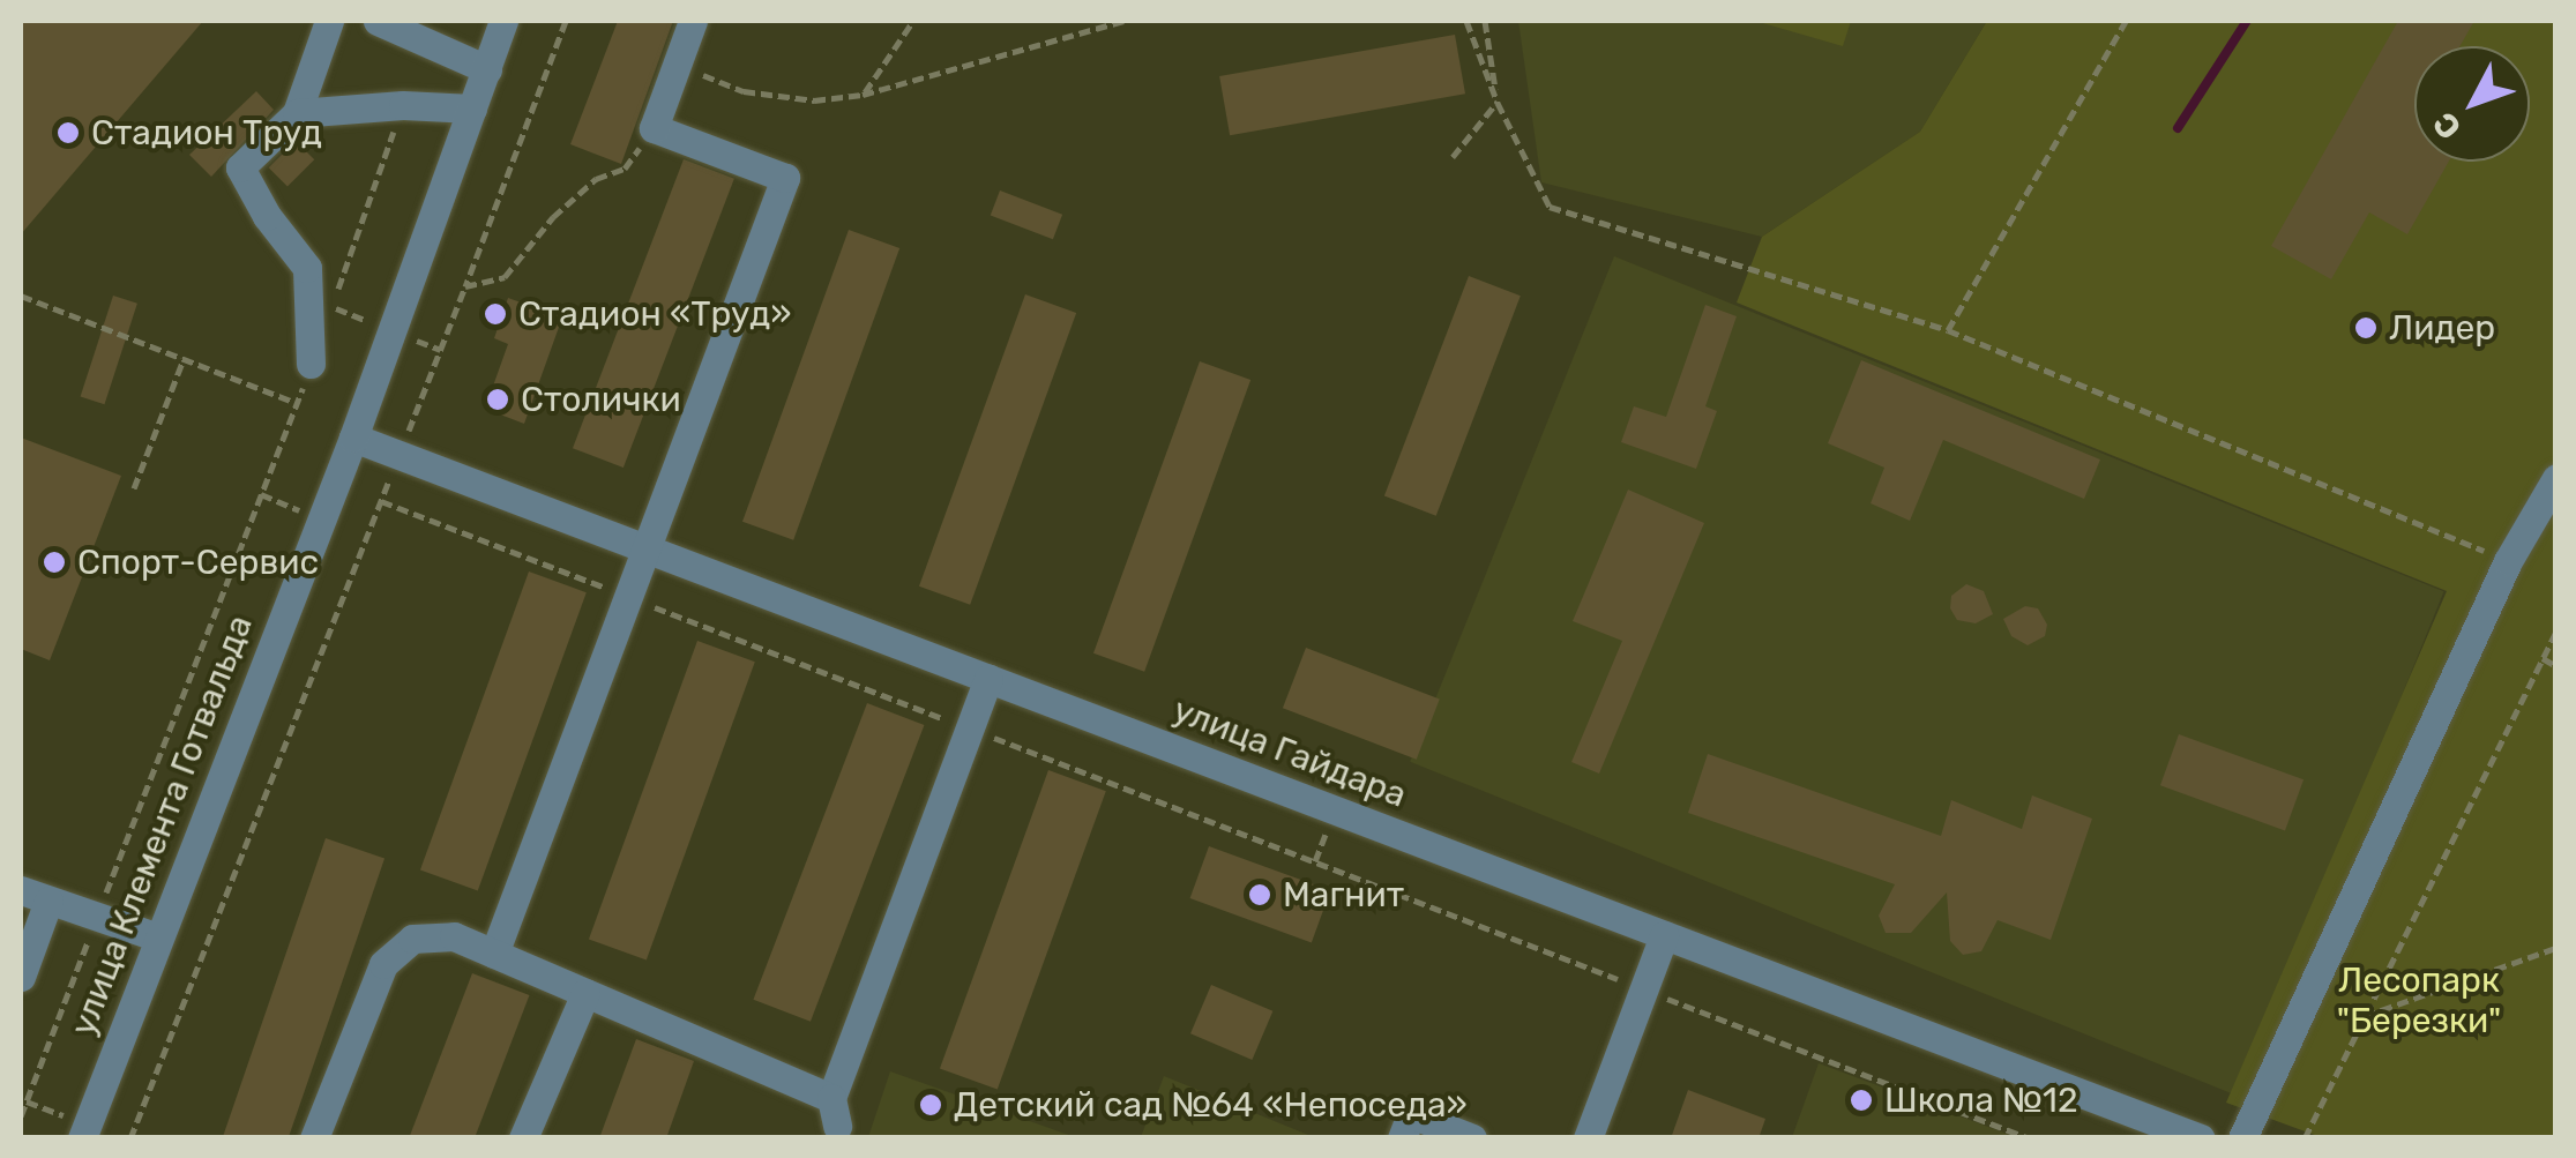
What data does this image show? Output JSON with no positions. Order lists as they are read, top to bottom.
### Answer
{
  "streets": {
    "street": ["улица Гайдара", "улица Клемента Готвальда"]
  },
  "crossings": [
    ["улица Гайдара", "улица Клемента Готвальда"]
  ],
  "parks": ["Лесопарк \"Березки\""],
  "places": [
    "Стадион Труд",
    "Стадион «Труд»",
    "Лидер",
    "Столички",
    "Спорт-Сервис",
    "Магнит",
    "Школа №12",
    "Детский сад №64 «Непоседа»"
  ],
  "north": "bottom left"
}
